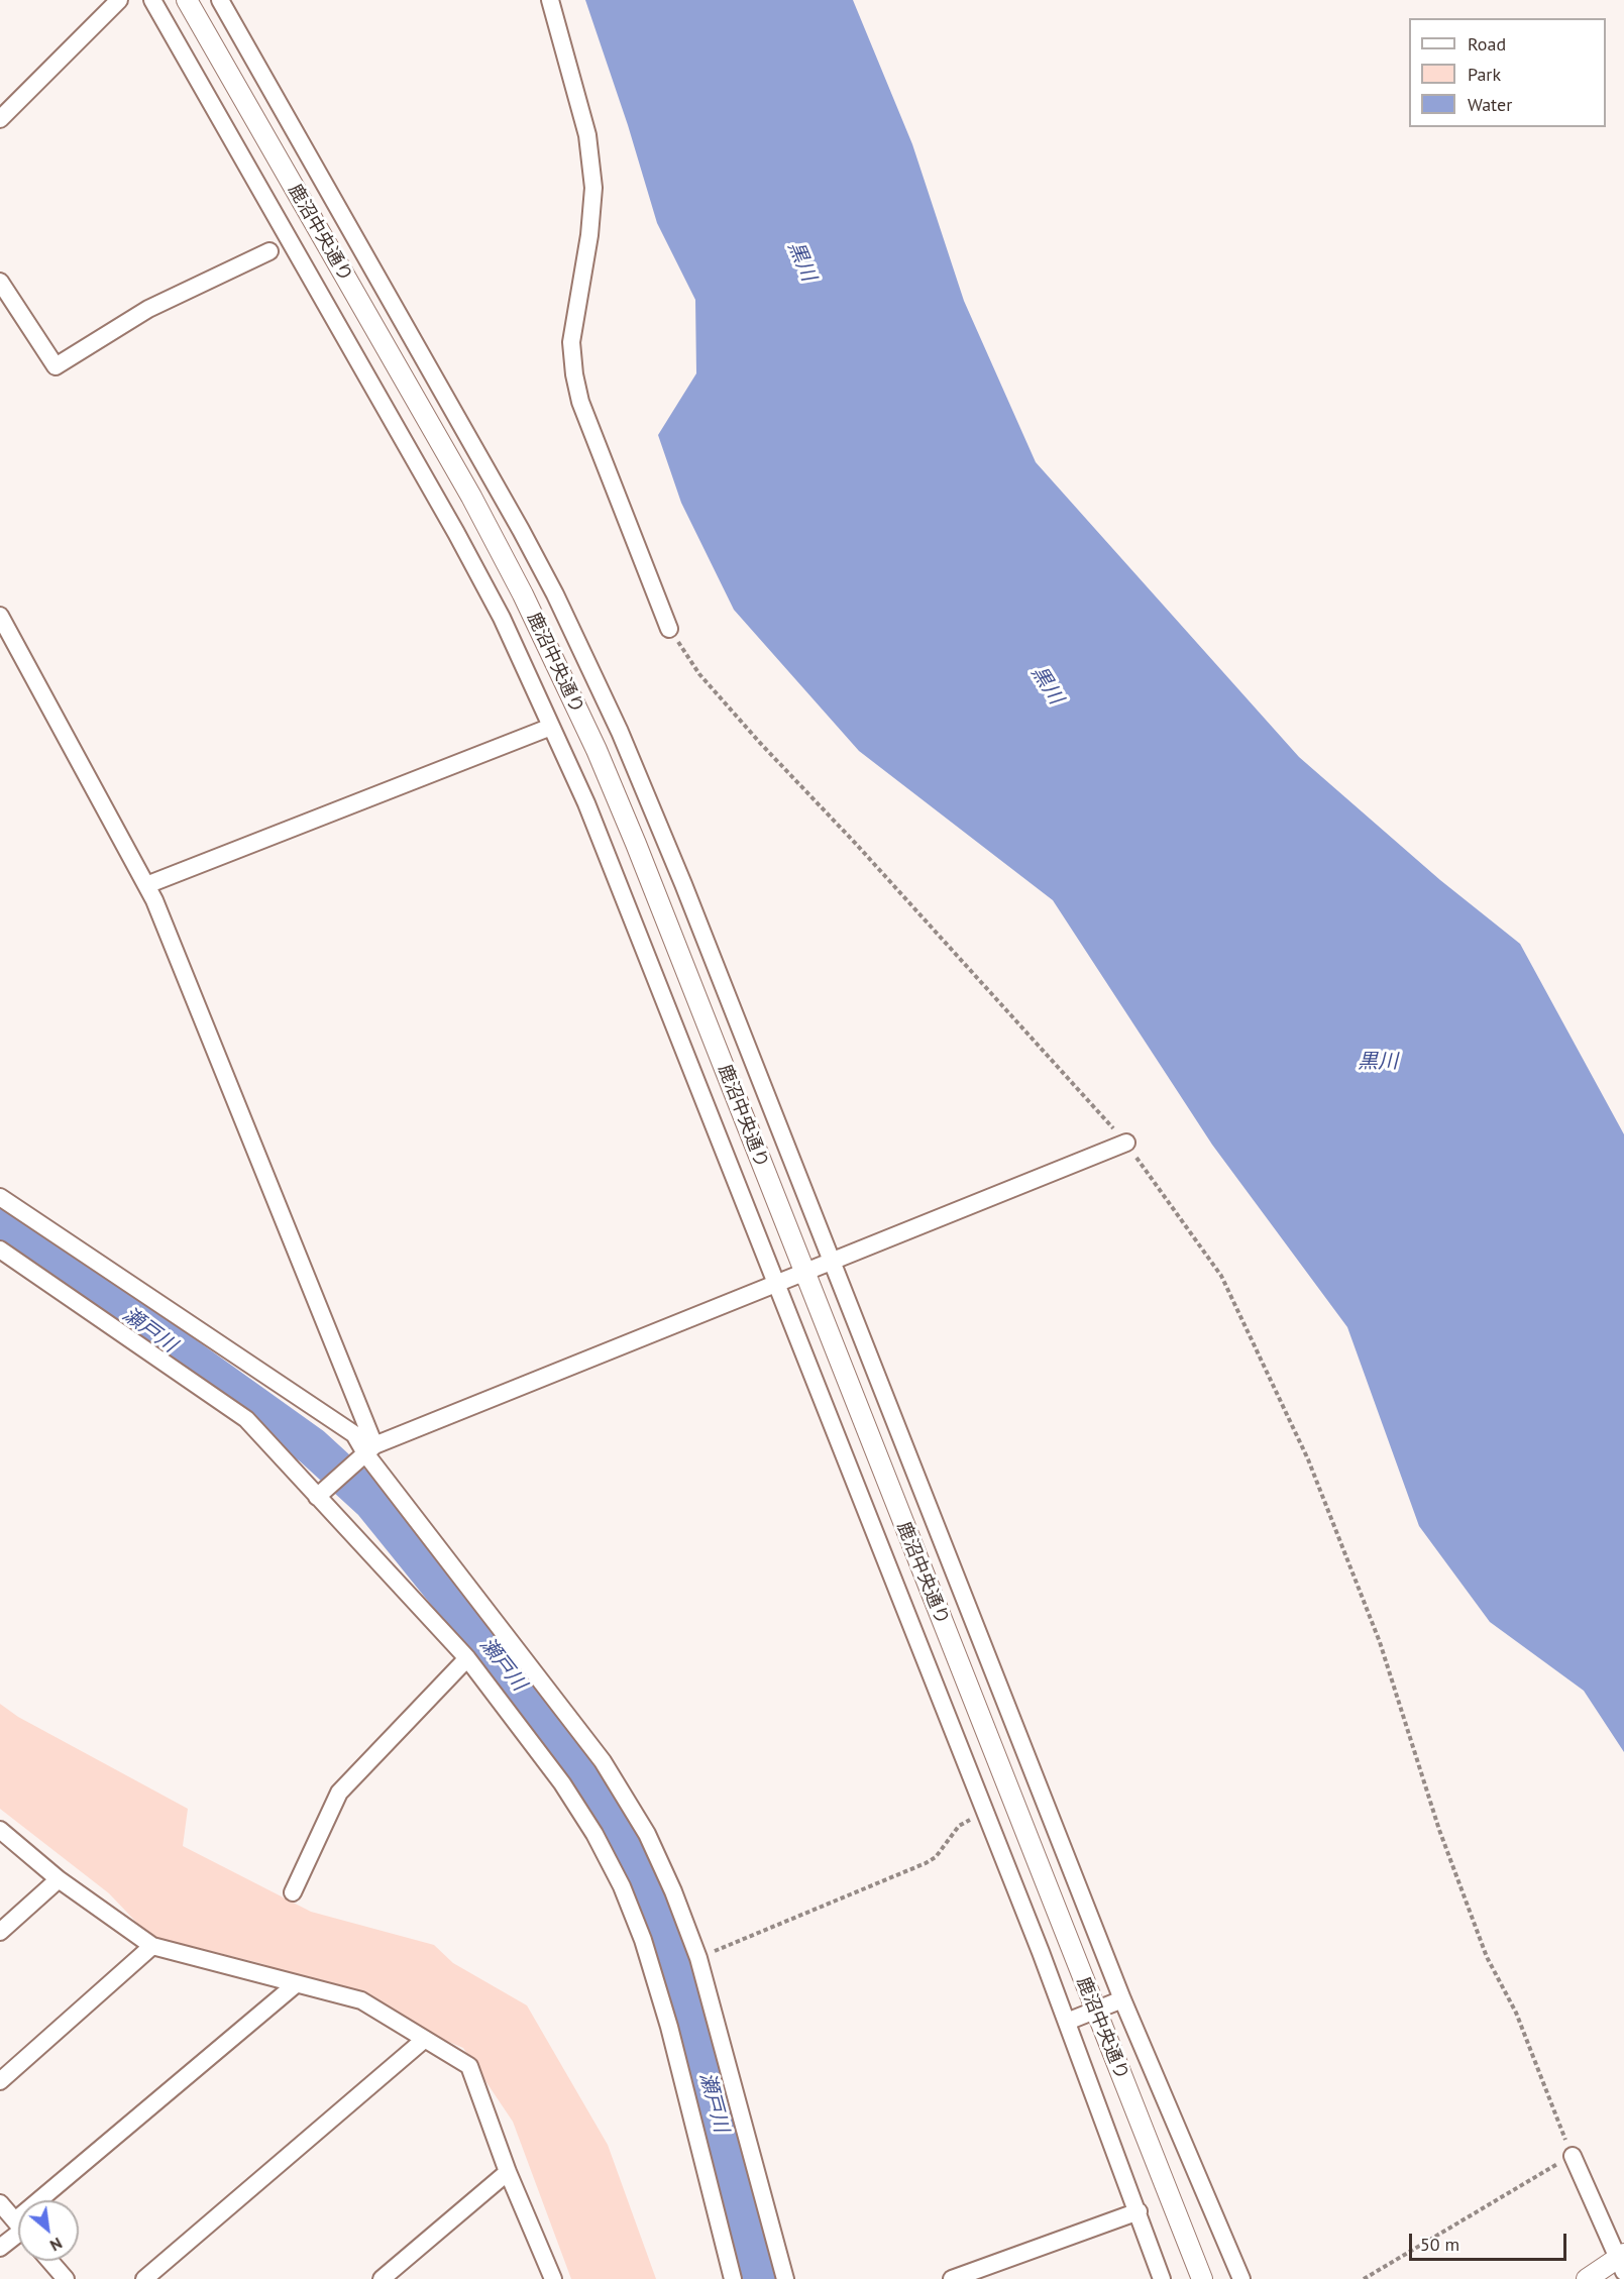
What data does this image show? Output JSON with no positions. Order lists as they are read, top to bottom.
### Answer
{
  "streets": {
    "street": ["鹿沼中央通り"]
  },
  "water": ["黒川", "瀬戸川"],
  "legend": ["Road", "Park", "Water"],
  "scale_bar": "50 m",
  "north": "bottom right"
}
